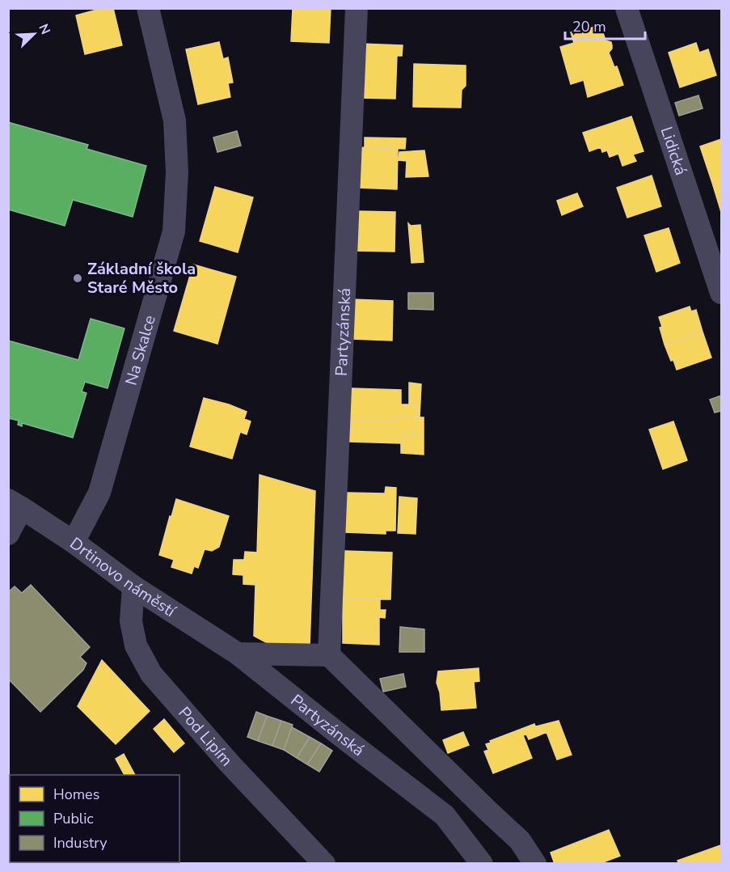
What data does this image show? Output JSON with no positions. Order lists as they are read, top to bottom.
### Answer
{
  "streets": {
    "street": [
      "Lidická",
      "Partyzánská",
      "Na Skalce",
      "Drtinovo náměstí",
      "Pod Lipím"
    ]
  },
  "crossings": [
    ["Partyzánská", "Drtinovo náměstí"],
    ["Na Skalce", "Drtinovo náměstí"],
    ["Drtinovo náměstí", "Pod Lipím"]
  ],
  "places": ["Základní škola Staré Město"],
  "legend": ["Homes", "Public", "Industry"],
  "scale_bar": "20 m",
  "north": "top right"
}
